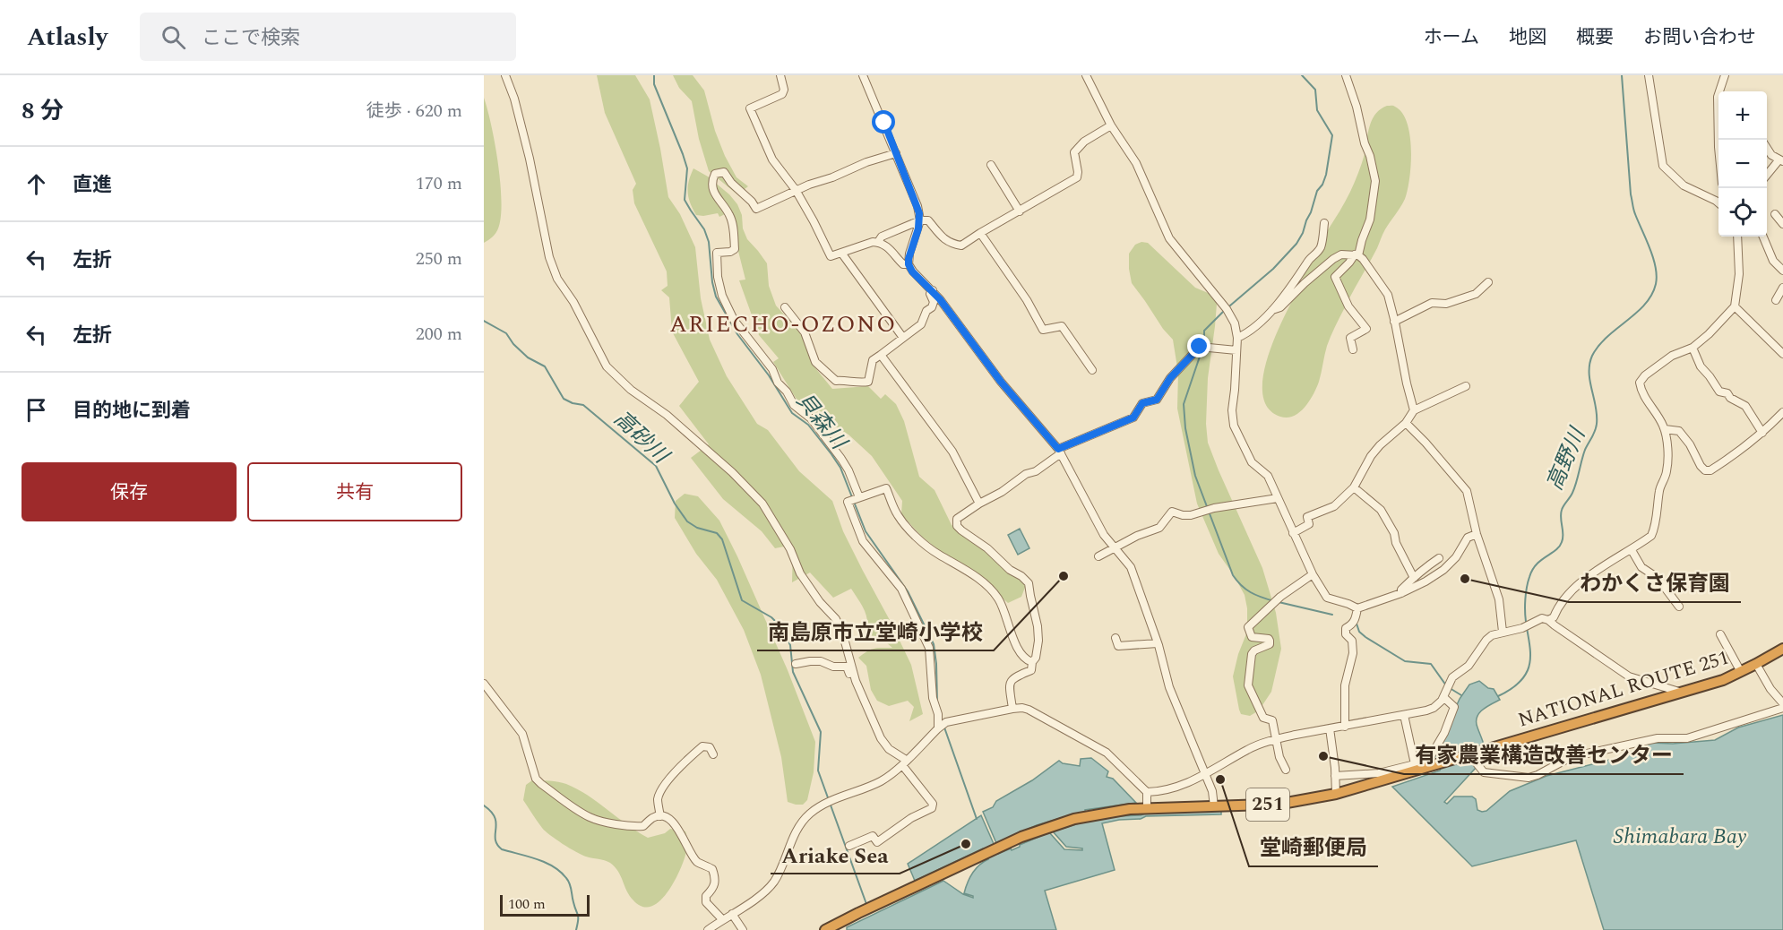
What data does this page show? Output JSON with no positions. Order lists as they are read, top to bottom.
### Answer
{
  "streets": {
    "highway": ["NATIONAL ROUTE 251", "251"]
  },
  "districts": ["ARIECHO-OZONO"],
  "water": [
    "貝森川",
    "高砂川",
    "高野川",
    "Shimabara Bay"
  ],
  "places": [
    "南島原市立堂崎小学校",
    "わかくさ保育園",
    "有家農業構造改善センター",
    "堂崎郵便局",
    "Ariake Sea"
  ],
  "scale_bar": "100 m",
  "page": {
    "header": "Atlasly",
    "search": "ここで検索",
    "nav": [
      "ホーム",
      "地図",
      "概要",
      "お問い合わせ"
    ],
    "heading": ["8 分", "徒歩 · 620 m"],
    "map_buttons": ["+", "−"],
    "list": [
      ["直進", "170 m"],
      ["左折", "250 m"],
      ["左折", "200 m"],
      "目的地に到着"
    ],
    "buttons": ["保存", "共有"],
    "scale": "100 m"
  }
}
